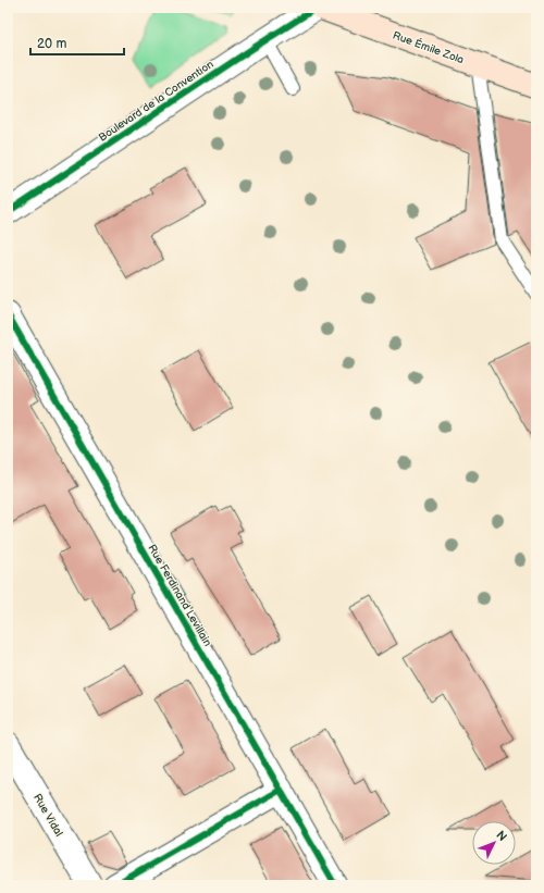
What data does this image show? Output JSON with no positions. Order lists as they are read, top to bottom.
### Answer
{
  "streets": {
    "main road": ["Rue Émile Zola"],
    "street": ["Boulevard de la Convention", "Rue Ferdinand Levillain", "Rue Vidal"]
  },
  "scale_bar": "20 m",
  "north": "top right"
}
